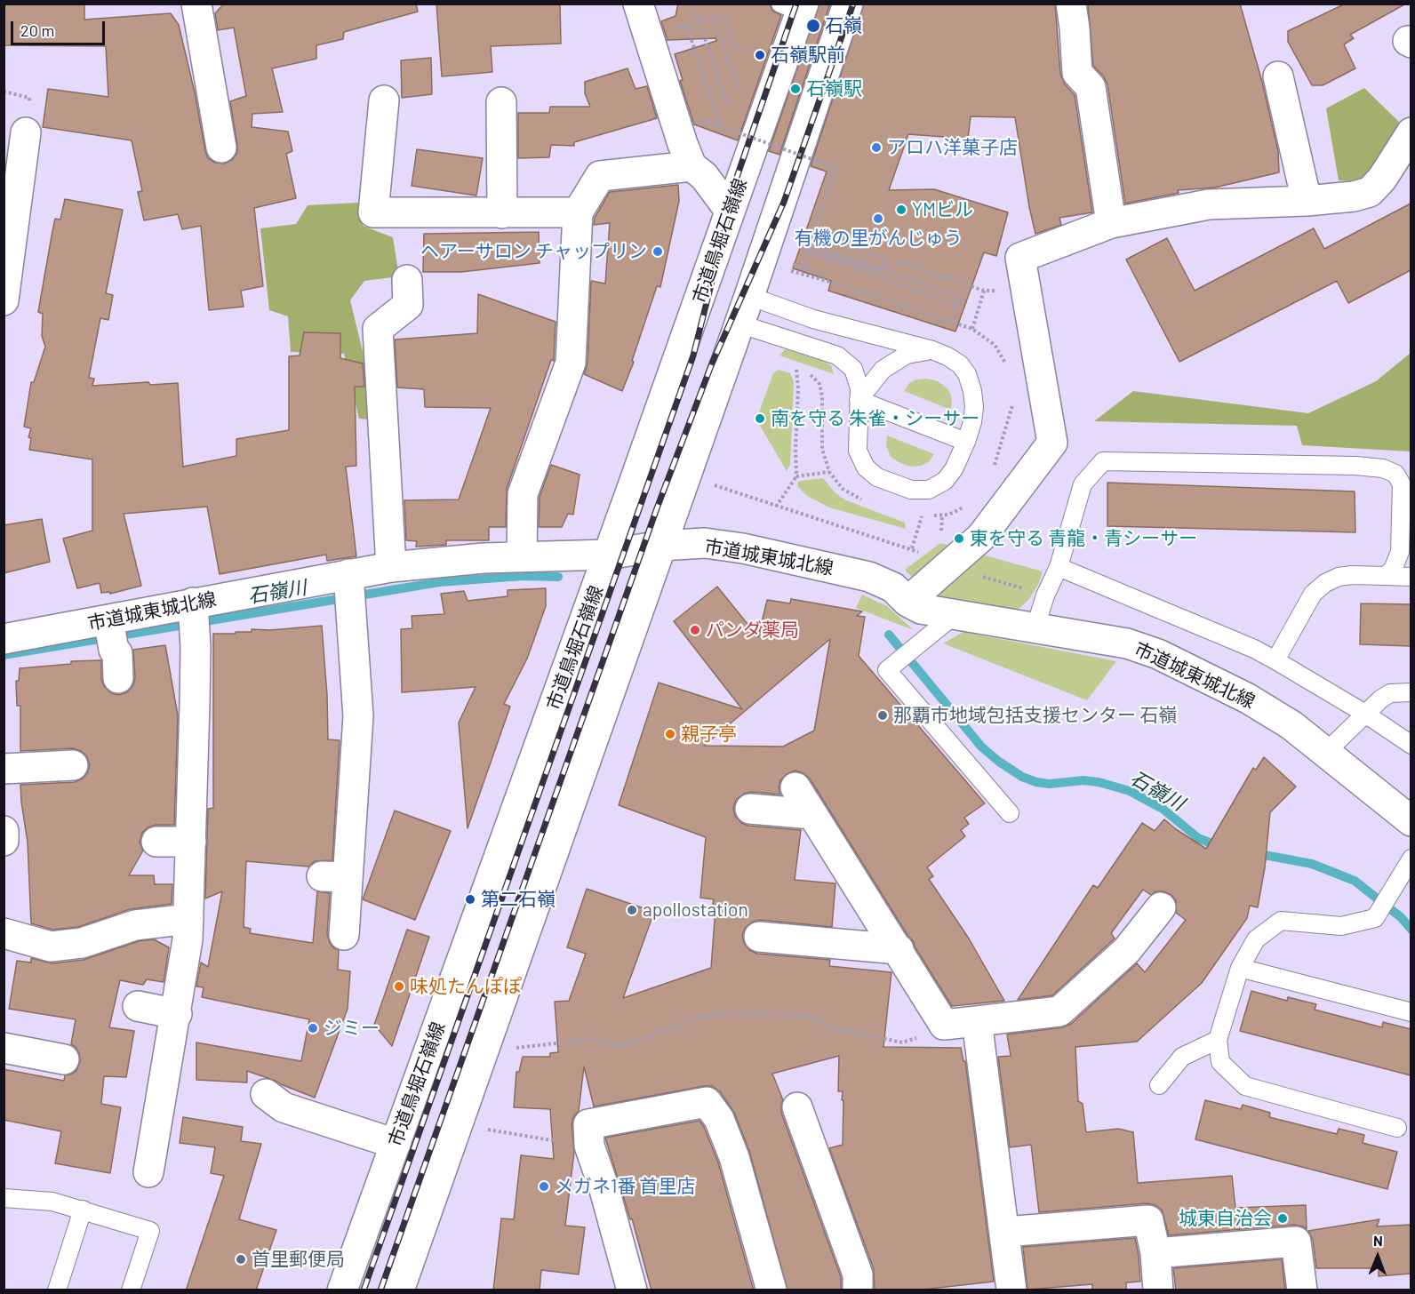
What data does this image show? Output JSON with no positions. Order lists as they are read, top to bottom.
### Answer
{
  "streets": {
    "street": ["市道鳥堀石嶺線", "市道城東城北線"]
  },
  "crossings": [
    ["市道鳥堀石嶺線", "市道城東城北線"]
  ],
  "water": ["石嶺川"],
  "places": [
    "石嶺",
    "石嶺駅前",
    "石嶺駅",
    "アロハ洋菓子店",
    "YMビル",
    "有機の里がんじゅう",
    "ヘアーサロン チャップリン",
    "南を守る 朱雀・シーサー",
    "東を守る 青龍・青シーサー",
    "パンダ薬局",
    "那覇市地域包括支援センター 石嶺",
    "親子亭",
    "第二石嶺",
    "apollostation",
    "味処たんぽぽ",
    "ジミー",
    "メガネ1番 首里店",
    "城東自治会",
    "首里郵便局"
  ],
  "scale_bar": "20 m",
  "north": "top"
}
